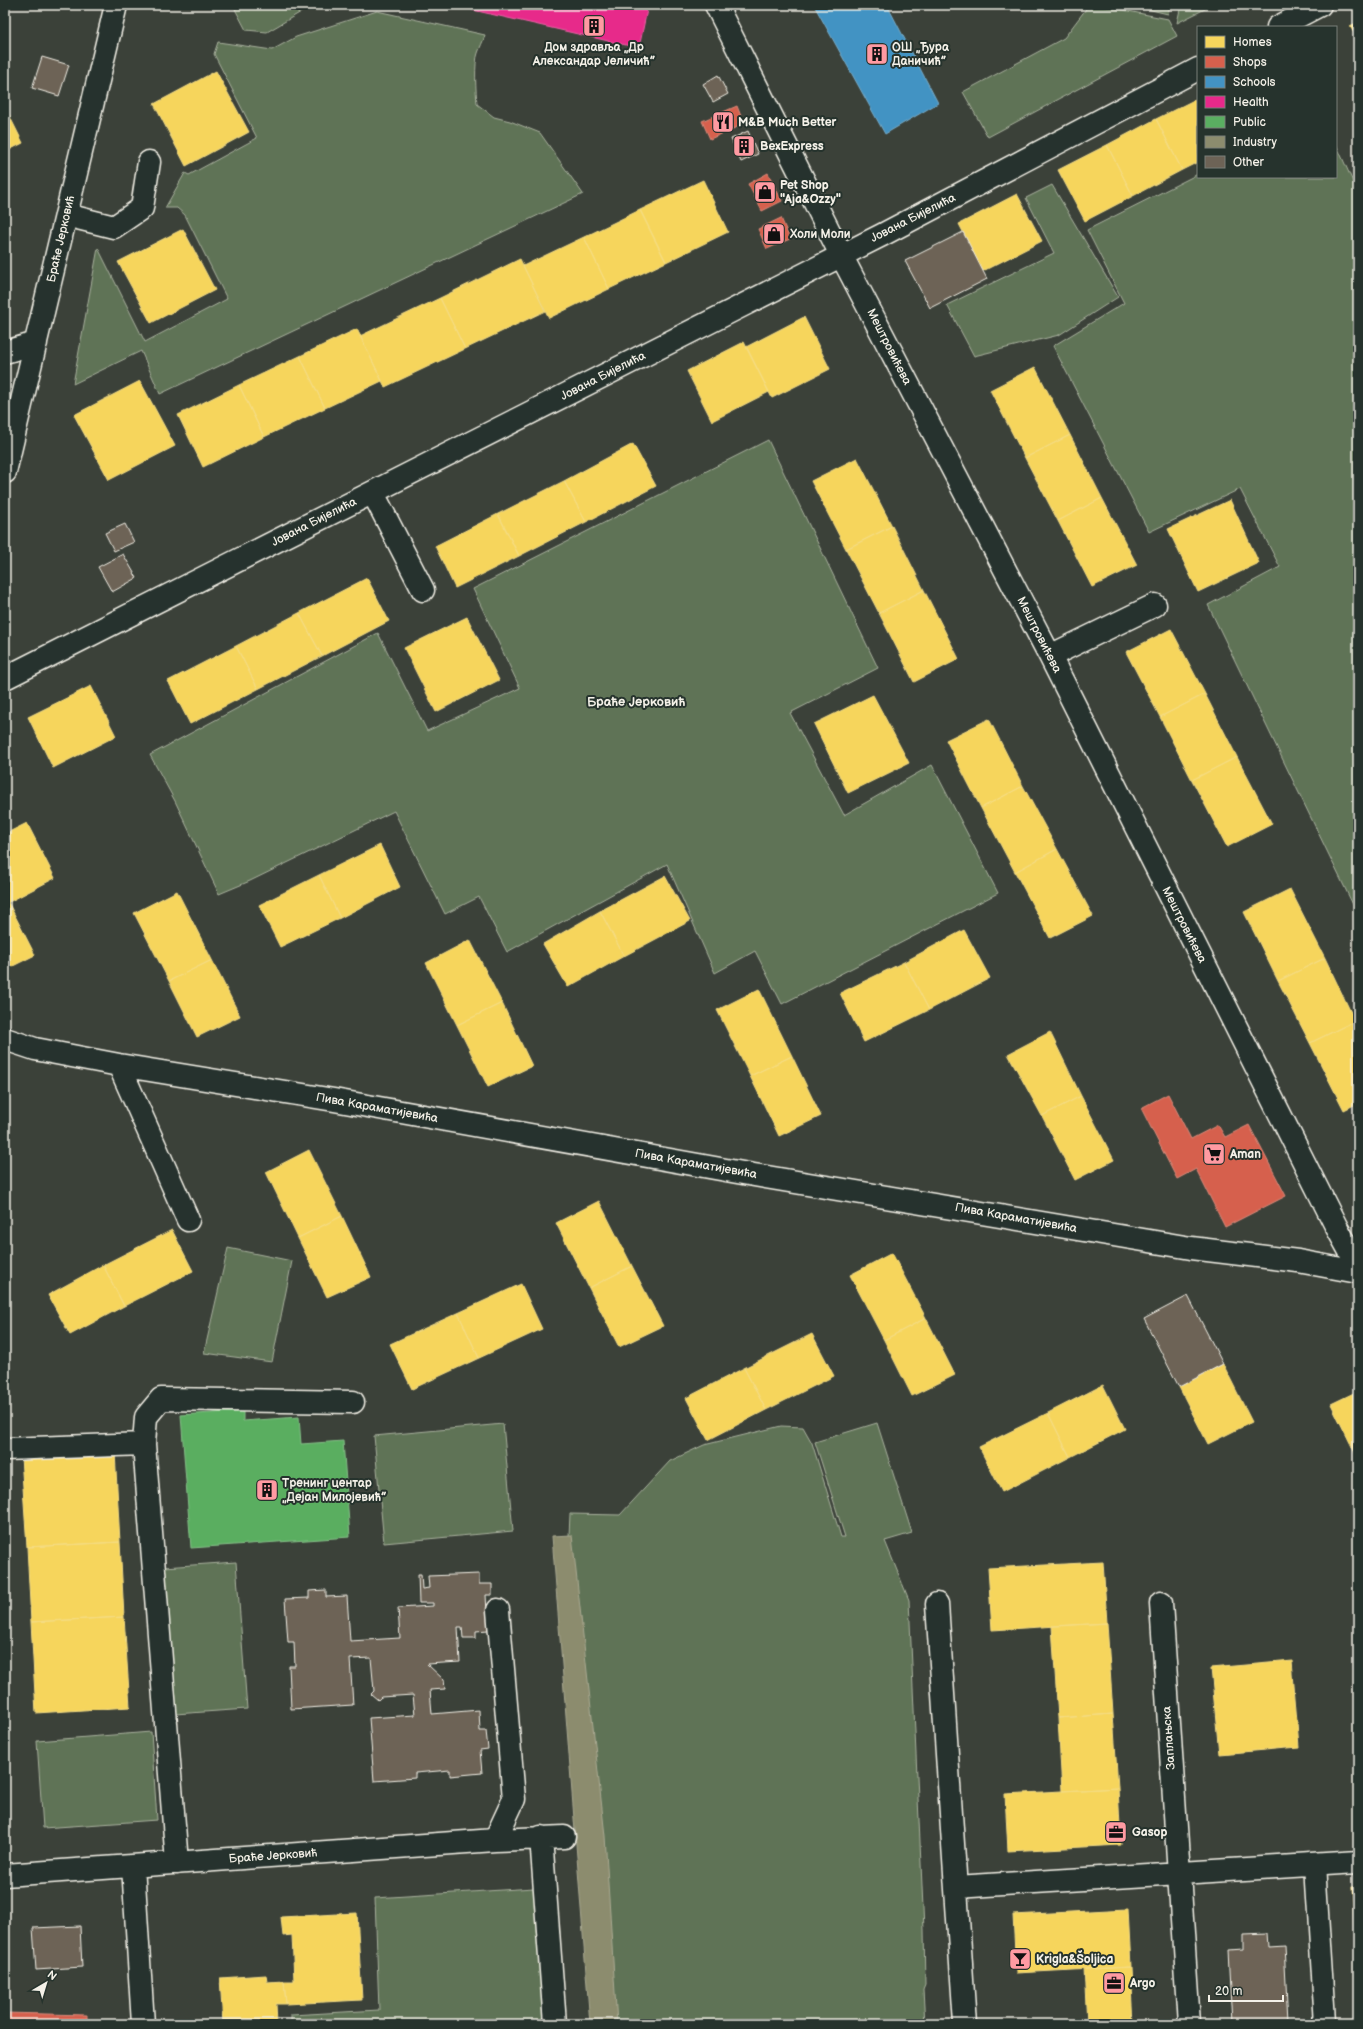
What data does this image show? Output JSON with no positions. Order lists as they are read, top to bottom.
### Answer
{
  "streets": {
    "street": [
      "Јована Бијелића",
      "Браће Јерковић",
      "Мештровићева",
      "Пива Караматијевића",
      "Заплањска"
    ]
  },
  "crossings": [
    ["Јована Бијелића", "Мештровићева"]
  ],
  "districts": ["Браће Јерковић"],
  "places": {
    "building": [
      "Дом здравља „Др Александар Јеличић”",
      "ОШ „Ђура Даничић”",
      "BexExpress",
      "Тренинг центар „Дејан Милојевић”"
    ],
    "restaurant": ["M&B Much Better"],
    "shop": ["Pet Shop \"Aja&Ozzy\"", "Холи Моли"],
    "supermarket": ["Aman"],
    "office": ["Gasop", "Argo"],
    "bar": ["Krigla&Šoljica"]
  },
  "legend": [
    "Homes",
    "Shops",
    "Schools",
    "Health",
    "Public",
    "Industry",
    "Other"
  ],
  "scale_bar": "20 m",
  "north": "top right"
}
